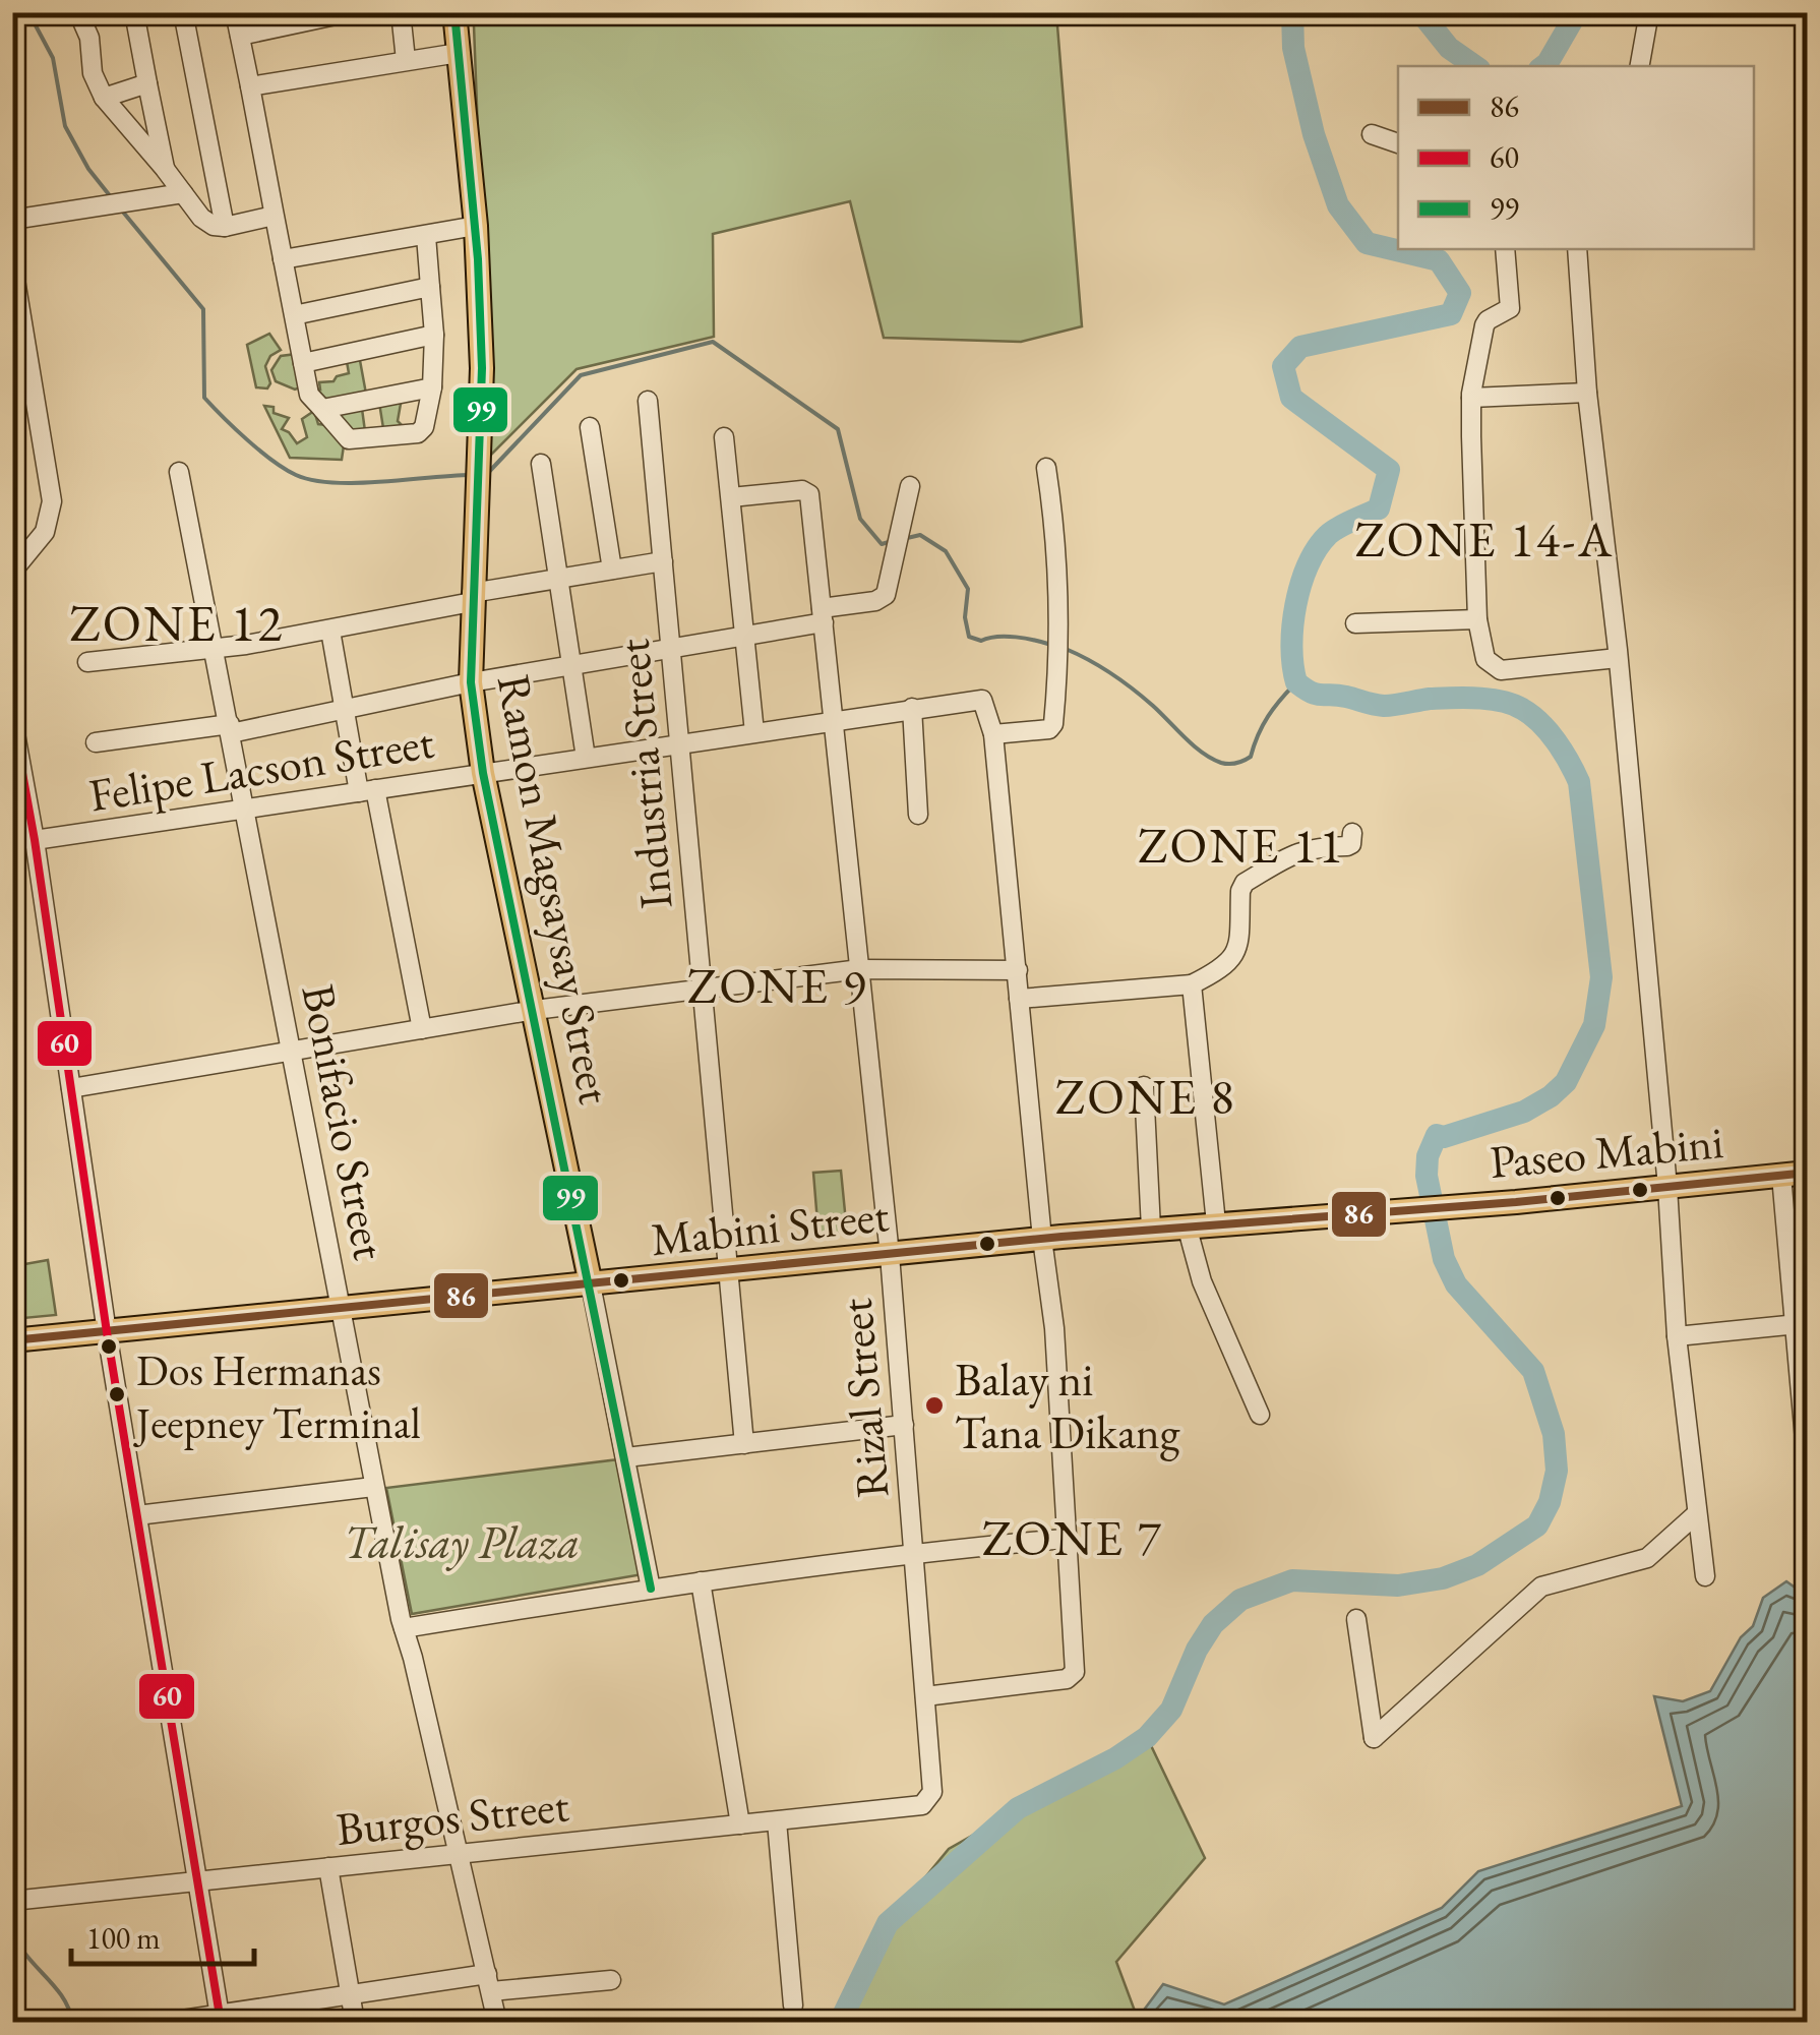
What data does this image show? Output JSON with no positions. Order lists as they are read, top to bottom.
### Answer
{
  "streets": {
    "main road": ["Ramon Magsaysay Street", "Paseo Mabini", "Mabini Street"],
    "street": [
      "Felipe Lacson Street",
      "Industria Street",
      "Bonifacio Street",
      "Rizal Street",
      "Burgos Street"
    ]
  },
  "crossings": [
    ["Felipe Lacson Street", "Industria Street"],
    ["Felipe Lacson Street", "Ramon Magsaysay Street"],
    ["Felipe Lacson Street", "Bonifacio Street"],
    ["Felipe Lacson Street", "Rizal Street"],
    ["Industria Street", "Mabini Street"],
    ["Ramon Magsaysay Street", "Mabini Street"],
    ["Bonifacio Street", "Mabini Street"],
    ["Bonifacio Street", "Burgos Street"],
    ["Paseo Mabini", "Mabini Street"],
    ["Mabini Street", "Rizal Street"],
    ["Rizal Street", "Burgos Street"]
  ],
  "districts": [
    "ZONE 14-A",
    "ZONE 12",
    "ZONE 11",
    "ZONE 9",
    "ZONE 8",
    "ZONE 7"
  ],
  "parks": ["Talisay Plaza"],
  "places": ["Dos Hermanas Jeepney Terminal", "Balay ni Tana Dikang"],
  "lines": ["transit line 99", "transit line 60", "transit line 86"],
  "legend": ["86", "60", "99"],
  "scale_bar": "100 m"
}
